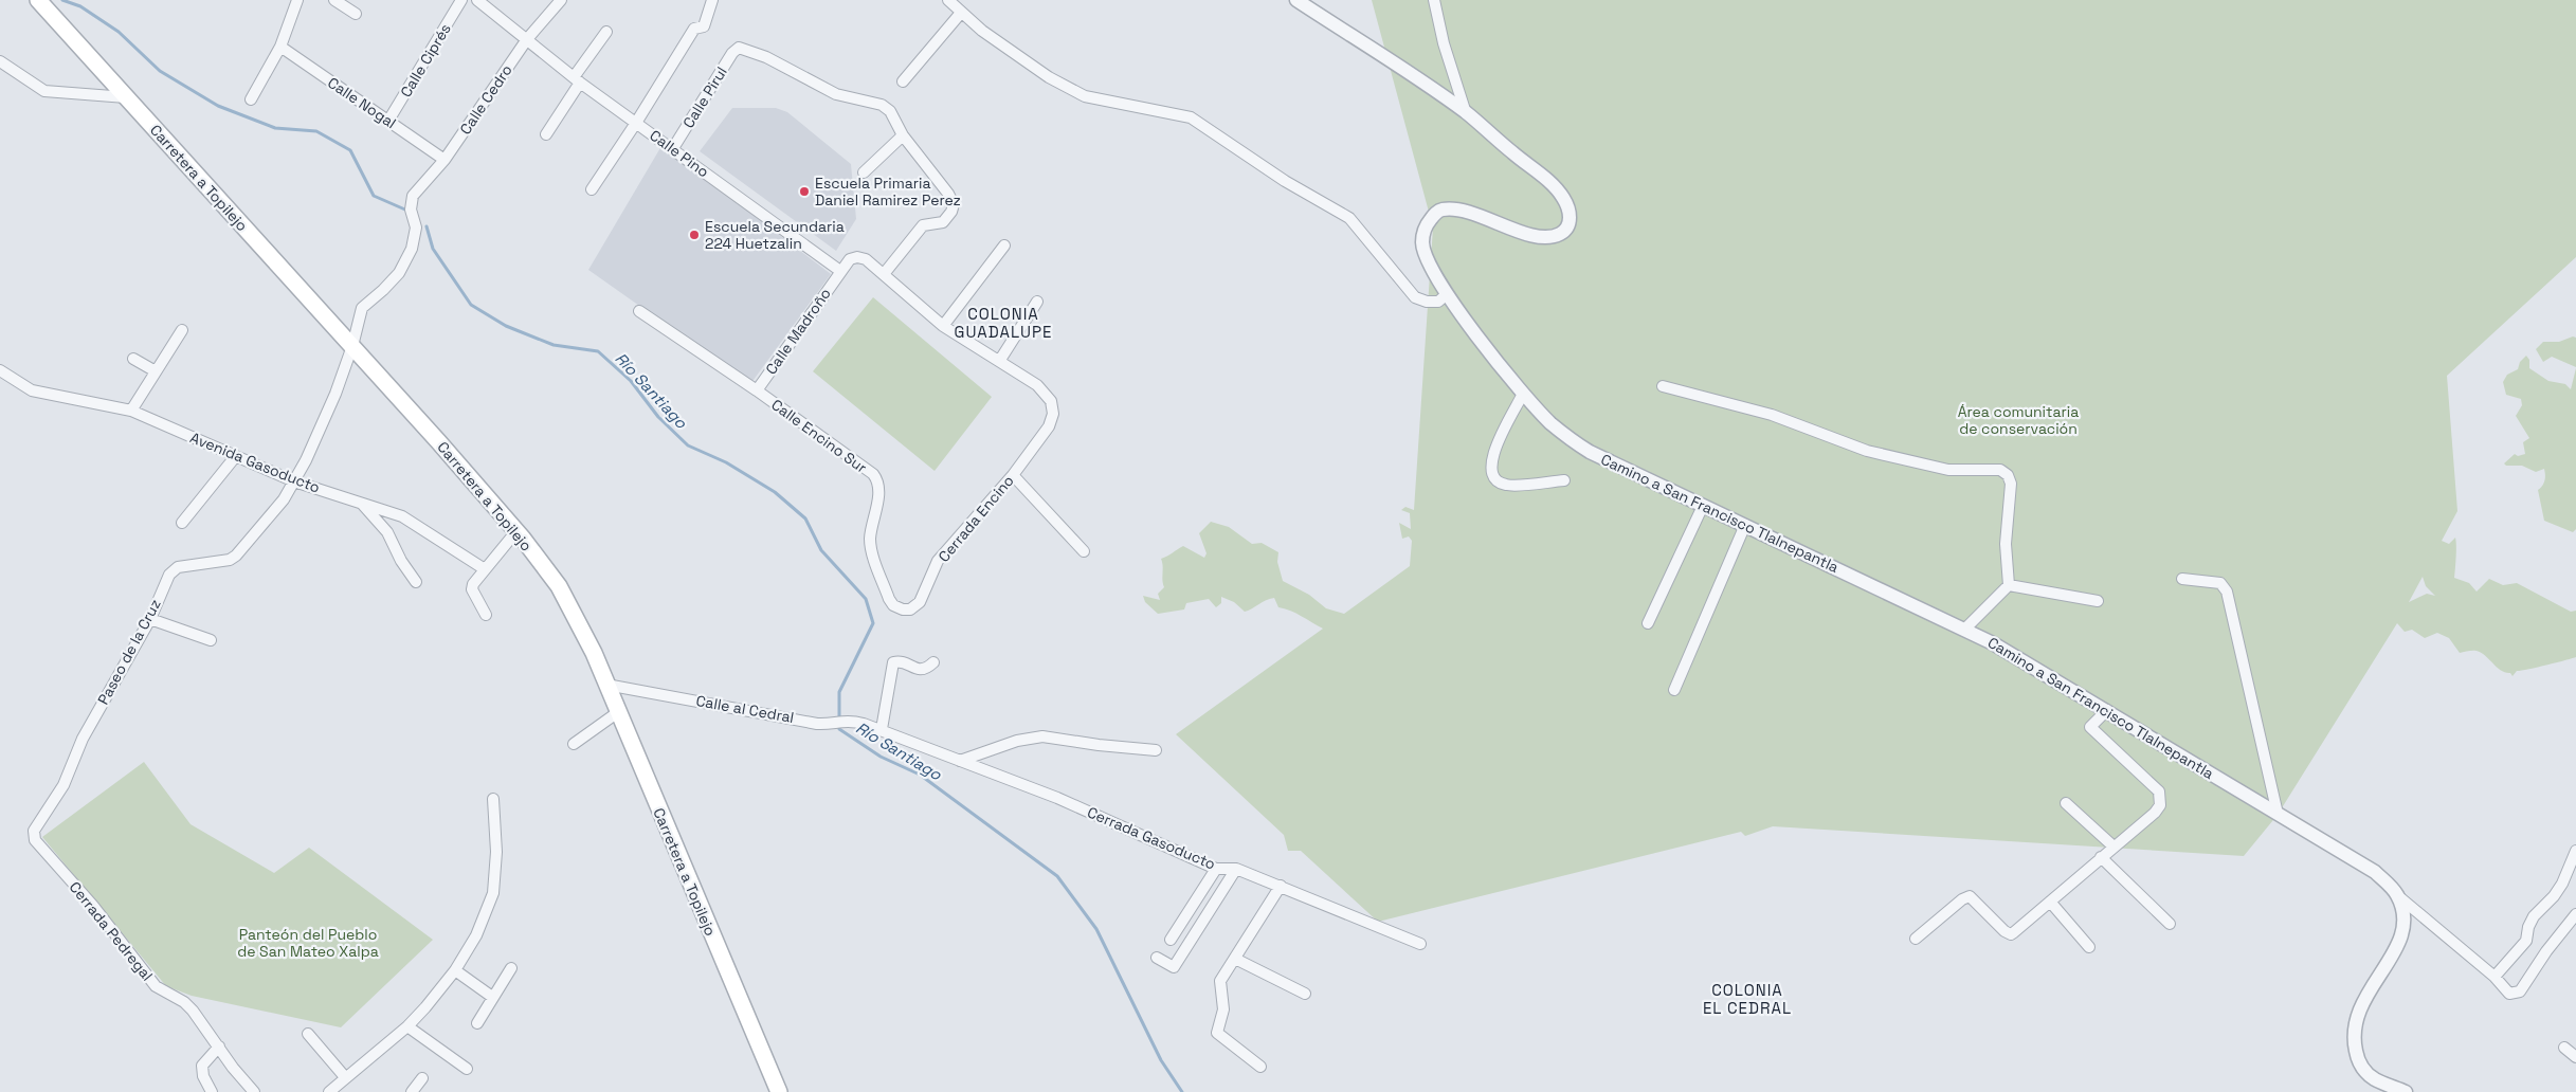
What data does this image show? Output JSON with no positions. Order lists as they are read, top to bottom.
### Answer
{
  "streets": {
    "main road": ["Carretera a Topilejo"],
    "street": [
      "Calle Ciprés",
      "Calle Pirul",
      "Calle Cedro",
      "Calle Nogal",
      "Calle Pino",
      "Calle Madroño",
      "Calle Encino Sur",
      "Avenida Gasoducto",
      "Camino a San Francisco Tlalnepantla",
      "Cerrada Encino",
      "Paseo de la Cruz",
      "Calle al Cedral",
      "Cerrada Gasoducto",
      "Cerrada Pedregal"
    ]
  },
  "crossings": [
    ["Calle Ciprés", "Calle Nogal"],
    ["Calle Pirul", "Calle Pino"],
    ["Calle Cedro", "Calle Nogal"],
    ["Calle Cedro", "Calle Pino"],
    ["Calle Cedro", "Paseo de la Cruz"],
    ["Calle Nogal", "Paseo de la Cruz"],
    ["Calle Pino", "Calle Madroño"],
    ["Carretera a Topilejo", "Paseo de la Cruz"],
    ["Carretera a Topilejo", "Calle al Cedral"],
    ["Calle Madroño", "Calle Encino Sur"],
    ["Calle Encino Sur", "Cerrada Encino"],
    ["Avenida Gasoducto", "Paseo de la Cruz"],
    ["Paseo de la Cruz", "Cerrada Pedregal"],
    ["Calle al Cedral", "Cerrada Gasoducto"]
  ],
  "districts": ["COLONIA GUADALUPE", "COLONIA EL CEDRAL"],
  "water": ["Río Santiago"],
  "parks": ["Área comunitaria de conservación", "Panteón del Pueblo de San Mateo Xalpa"],
  "places": ["Escuela Primaria Daniel Ramirez Perez", "Escuela Secundaria 224 Huetzalin"]
}
